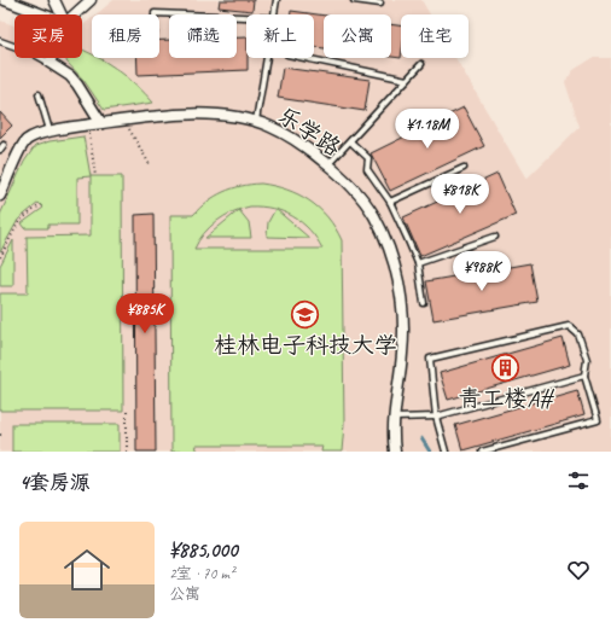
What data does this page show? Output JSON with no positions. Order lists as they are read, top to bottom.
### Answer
{
  "streets": {
    "street": ["乐学路"]
  },
  "places": {
    "school or university": ["桂林电子科技大学"],
    "building": ["青工楼A#"]
  },
  "page": {
    "chip": [
      "买房",
      "租房",
      "筛选",
      "新上",
      "公寓",
      "住宅"
    ],
    "price": [
      "¥1.18M",
      "¥818K",
      "¥988K",
      "¥885K"
    ],
    "heading": "4套房源",
    "list": [
      {
        "name": "¥885,000",
        "note": "2室 · 70 m² · 公寓"
      }
    ]
  }
}
